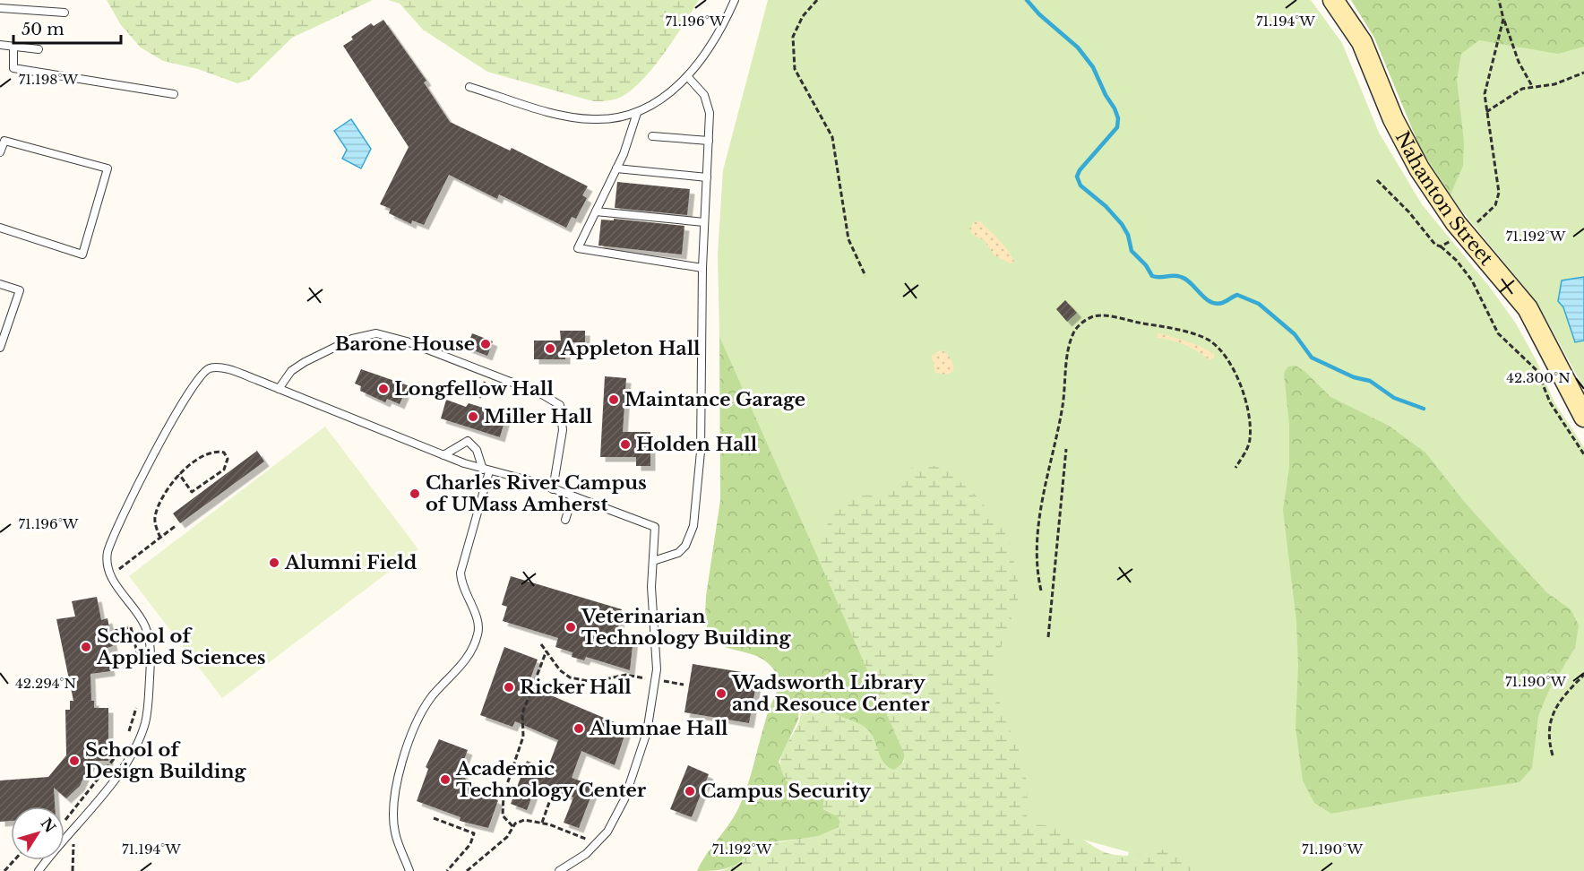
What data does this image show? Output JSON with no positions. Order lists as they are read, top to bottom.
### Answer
{
  "streets": {
    "main road": ["Nahanton Street"]
  },
  "places": [
    "Barone House",
    "Appleton Hall",
    "Longfellow Hall",
    "Maintance Garage",
    "Miller Hall",
    "Holden Hall",
    "Charles River Campus of UMass Amherst",
    "Alumni Field",
    "Veterinarian Technology Building",
    "School of Applied Sciences",
    "Ricker Hall",
    "Wadsworth Library and Resouce Center",
    "Alumnae Hall",
    "School of Design Building",
    "Academic Technology Center",
    "Campus Security"
  ],
  "scale_bar": "50 m",
  "north": "top right",
  "coordinates": [
    "71.196°W",
    "71.194°W",
    "71.198°W",
    "71.192°W",
    "42.300°N",
    "71.190°W",
    "42.294°N"
  ]
}
